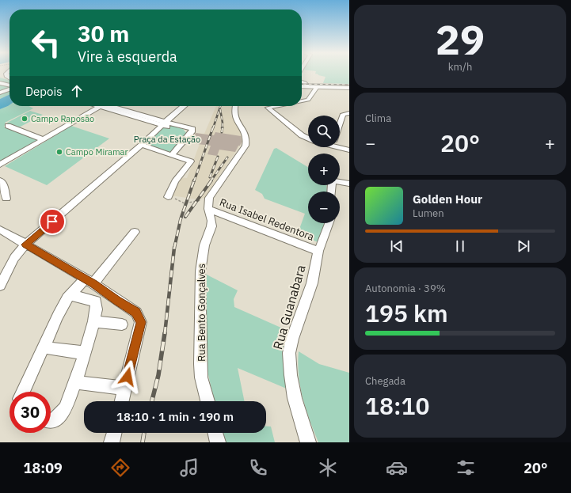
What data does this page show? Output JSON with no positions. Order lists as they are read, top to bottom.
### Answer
{
  "streets": {
    "street": ["Rua Isabel Redentora", "Rua Guanabara", "Rua Bento Gonçalves"]
  },
  "crossings": [
    ["Rua Isabel Redentora", "Rua Guanabara"],
    ["Rua Isabel Redentora", "Rua Bento Gonçalves"]
  ],
  "parks": ["Praça da Estação"],
  "places": ["Campo Raposão", "Campo Miramar"],
  "page": {
    "tile": [
      ["29", "km/h"],
      "Clima",
      ["Autonomia · 39%", "195 km"],
      ["Chegada", "18:10"]
    ],
    "turn": ["30 m", "Vire à esquerda"],
    "then": "Depois",
    "map_buttons": ["+", "−"],
    "heat": ["−", "20°", "+"],
    "song": ["Golden Hour", "Lumen"],
    "limit": "30",
    "trip": "18:10 · 1 min · 190 m",
    "tabs": ["18:09", "20°"]
  }
}
